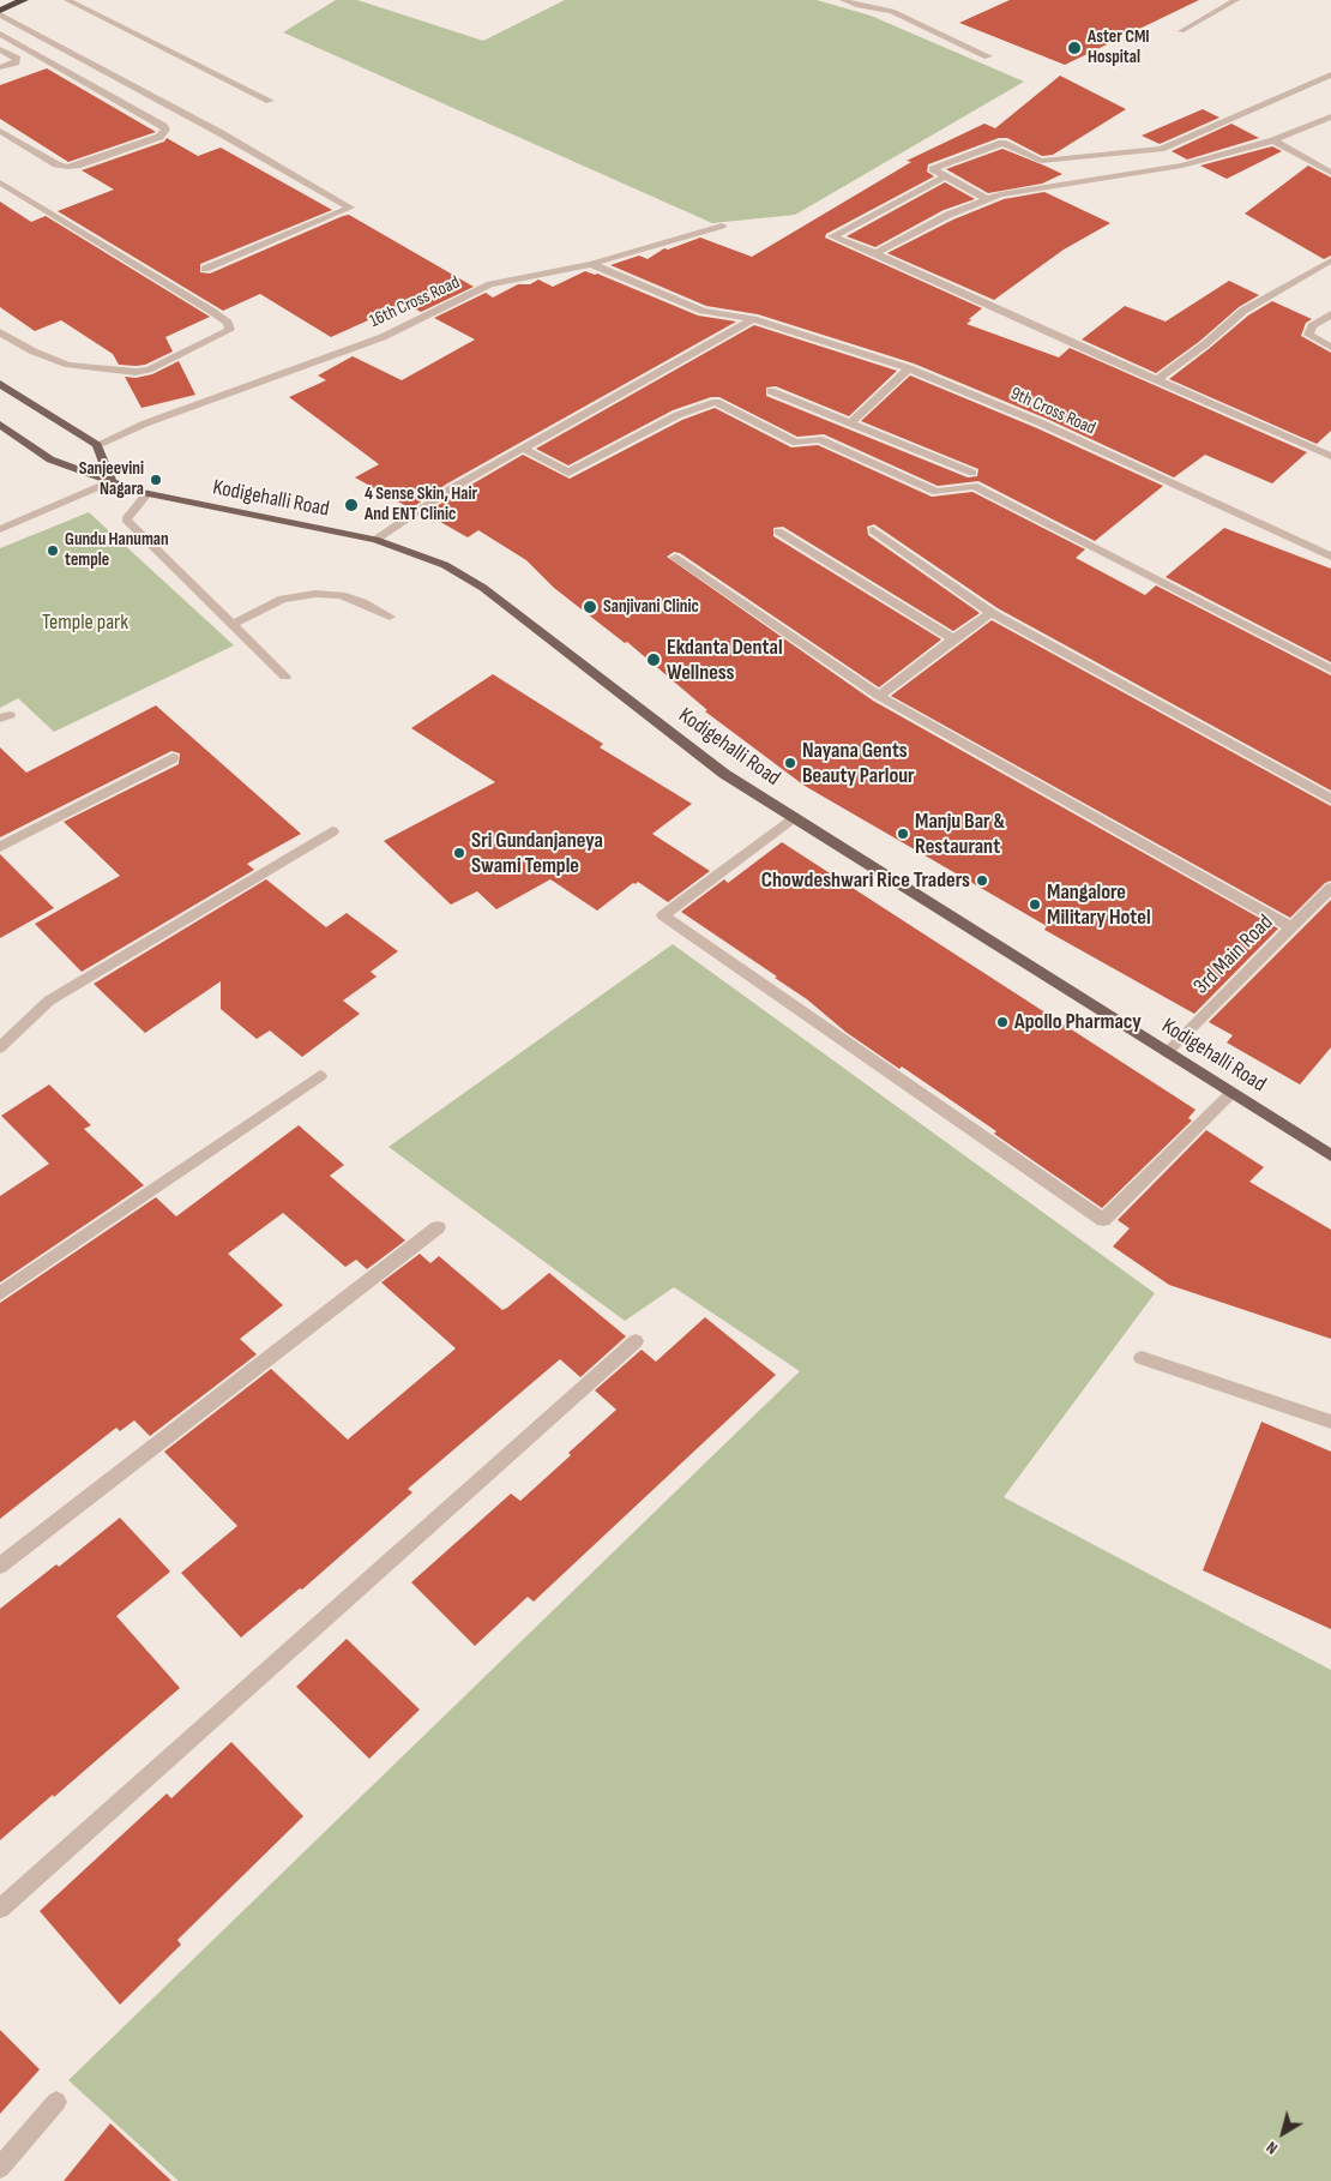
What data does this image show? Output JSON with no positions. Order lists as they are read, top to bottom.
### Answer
{
  "streets": {
    "main road": ["Kodigehalli Road"],
    "street": ["16th Cross Road", "9th Cross Road", "3rd Main Road"]
  },
  "crossings": [
    ["Kodigehalli Road", "3rd Main Road"]
  ],
  "parks": ["Temple park"],
  "places": [
    "Aster CMI Hospital",
    "Sanjeevini Nagara",
    "4 Sense Skin, Hair And ENT Clinic",
    "Gundu Hanuman temple",
    "Sanjivani Clinic",
    "Ekdanta Dental Wellness",
    "Nayana Gents Beauty Parlour",
    "Manju Bar & Restaurant",
    "Sri Gundanjaneya Swami Temple",
    "Chowdeshwari Rice Traders",
    "Mangalore Military Hotel",
    "Apollo Pharmacy"
  ],
  "north": "bottom left"
}
